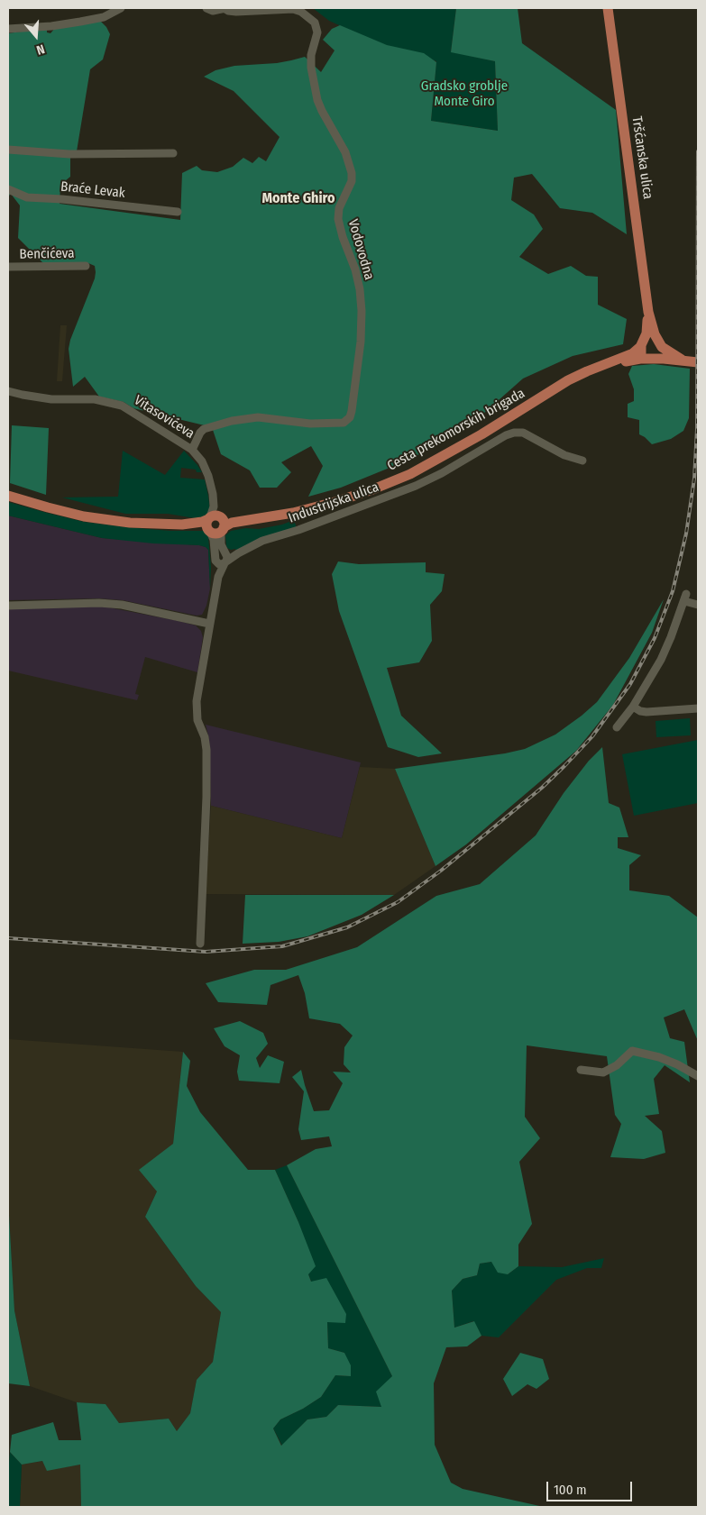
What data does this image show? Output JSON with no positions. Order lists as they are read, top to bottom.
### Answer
{
  "streets": {
    "main road": ["Tršćanska ulica", "Cesta prekomorskih brigada"],
    "street": [
      "Braće Levak",
      "Vodovodna",
      "Benčićeva",
      "Vitasovićeva",
      "Industrijska ulica"
    ]
  },
  "crossings": [
    ["Vodovodna", "Vitasovićeva"],
    ["Vitasovićeva", "Cesta prekomorskih brigada"],
    ["Vitasovićeva", "Industrijska ulica"]
  ],
  "districts": ["Monte Ghiro"],
  "parks": ["Gradsko groblje Monte Giro"],
  "scale_bar": "100 m",
  "north": "bottom"
}
